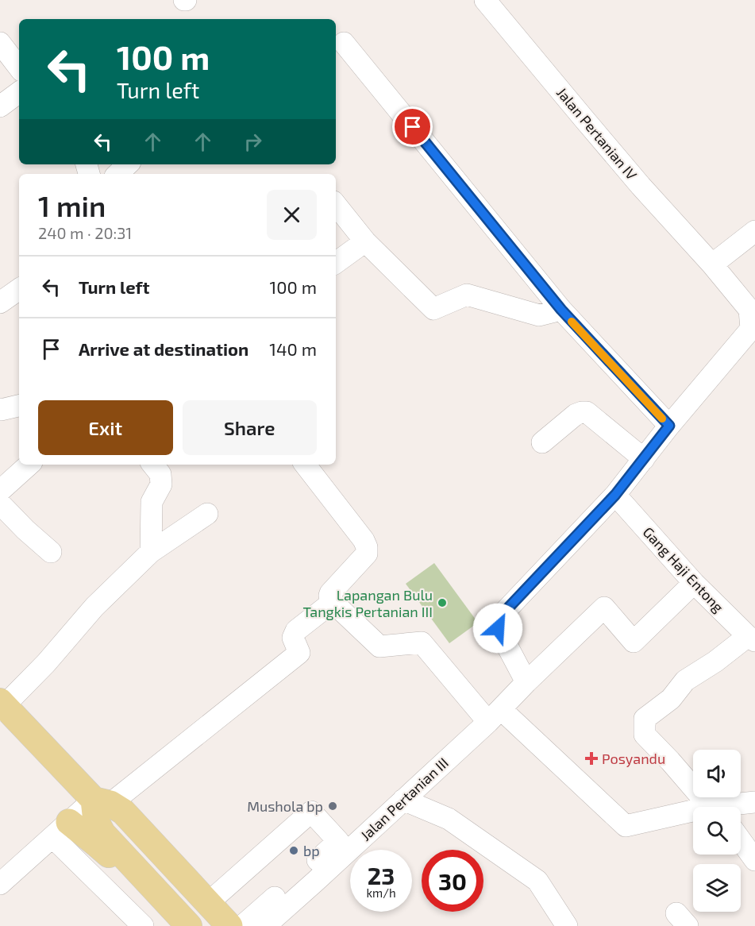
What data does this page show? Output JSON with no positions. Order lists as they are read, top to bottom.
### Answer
{
  "streets": {
    "street": ["Jalan Pertanian IV", "Gang Haji Entong", "Jalan Pertanian III"]
  },
  "crossings": [
    ["Gang Haji Entong", "Jalan Pertanian III"]
  ],
  "places": {
    "other": ["Lapangan Bulu Tangkis Pertanian III", "Mushola bp", "bp"],
    "health": ["Posyandu"]
  },
  "page": {
    "turn": ["100 m", "Turn left"],
    "heading": ["1 min", "240 m · 20:31"],
    "list": [
      {
        "name": "Turn left",
        "value": "100 m"
      },
      {
        "name": "Arrive at destination",
        "value": "140 m"
      }
    ],
    "buttons": ["Exit", "Share"],
    "speed": "23 km/h",
    "limit": "30"
  }
}
